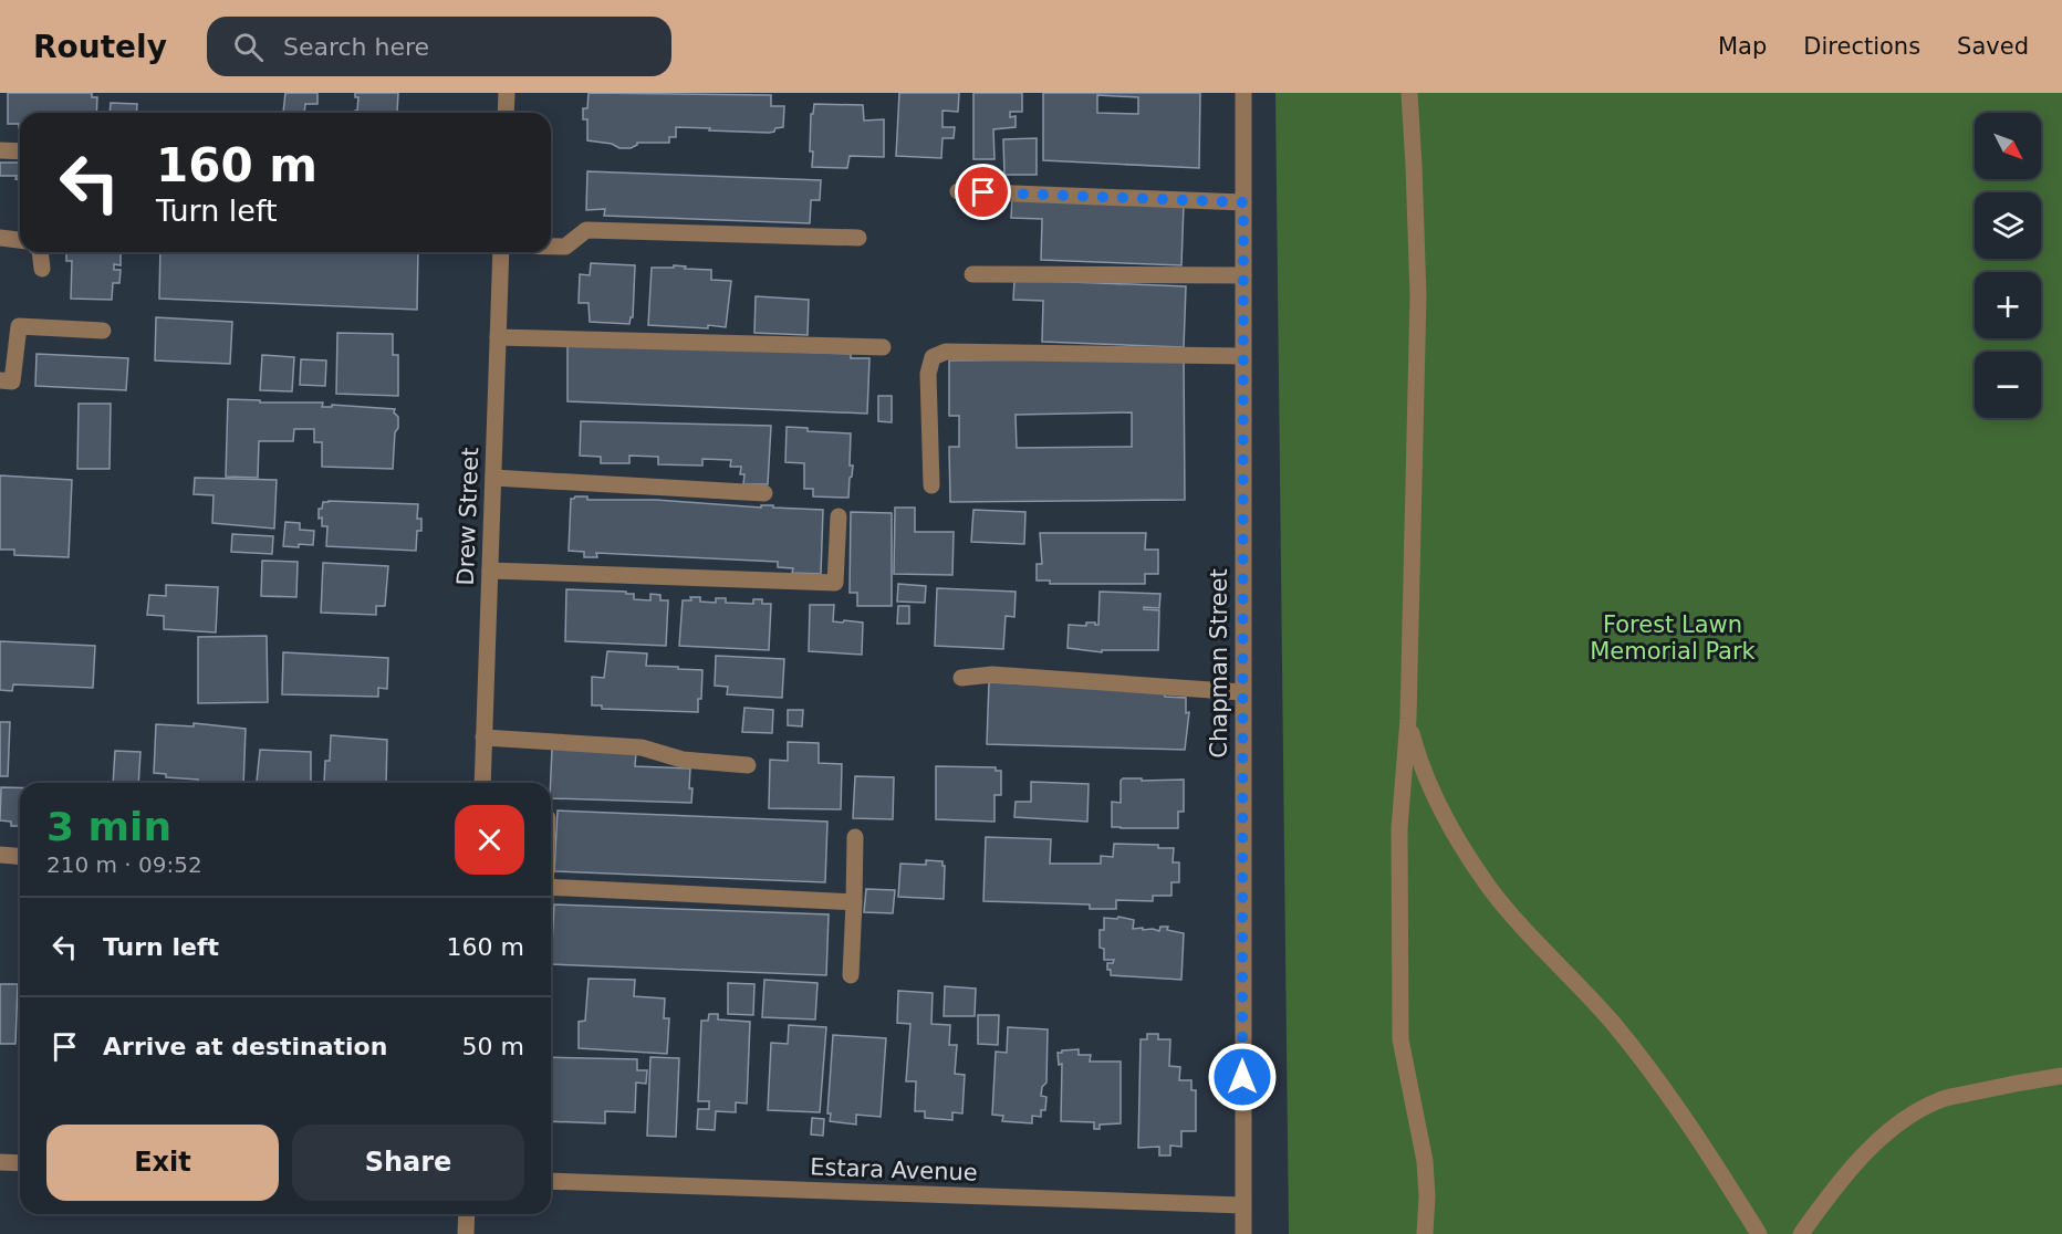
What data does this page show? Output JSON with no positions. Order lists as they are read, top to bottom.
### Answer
{
  "streets": {
    "street": ["Drew Street", "Chapman Street", "Estara Avenue"]
  },
  "crossings": [
    ["Chapman Street", "Estara Avenue"]
  ],
  "parks": ["Forest Lawn Memorial Park"],
  "north": "bottom right",
  "page": {
    "header": "Routely",
    "search": "Search here",
    "nav": ["Map", "Directions", "Saved"],
    "map_buttons": ["+", "−"],
    "turn": ["160 m", "Turn left"],
    "heading": ["3 min", "210 m · 09:52"],
    "list": [
      {
        "name": "Turn left",
        "value": "160 m"
      },
      {
        "name": "Arrive at destination",
        "value": "50 m"
      }
    ],
    "buttons": ["Exit", "Share"]
  }
}
